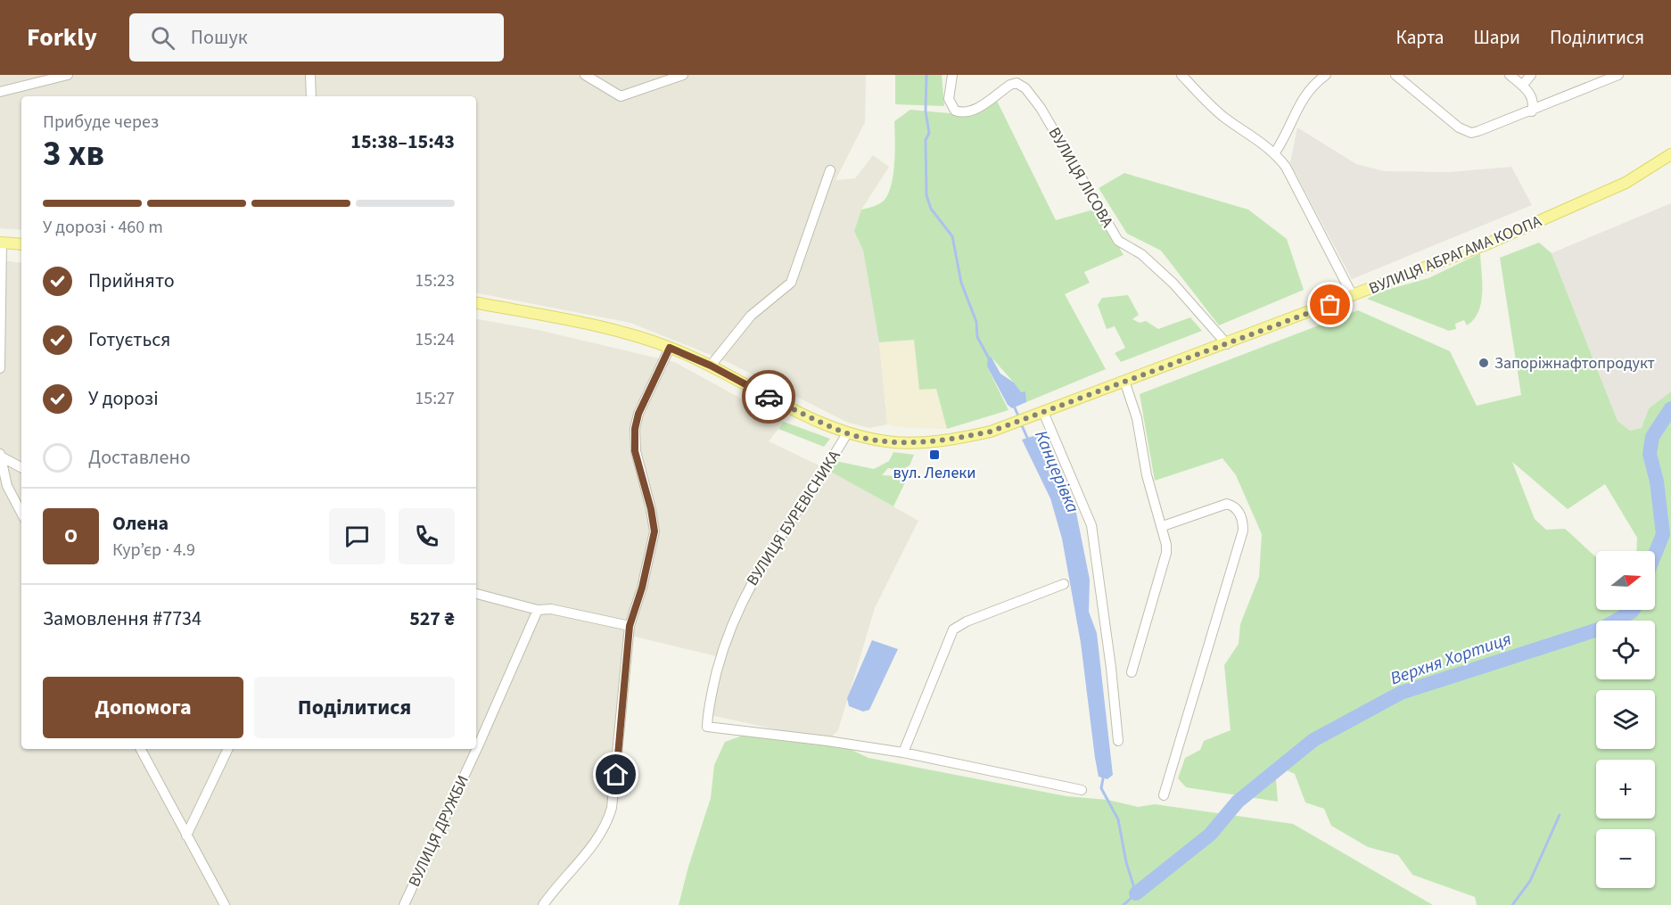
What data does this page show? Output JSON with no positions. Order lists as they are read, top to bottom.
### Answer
{
  "streets": {
    "main road": ["ВУЛИЦЯ АБРАГАМА КООПА"],
    "street": ["ВУЛИЦЯ ЛІСОВА", "ВУЛИЦЯ БУРЕВІСНИКА", "ВУЛИЦЯ ДРУЖБИ"]
  },
  "crossings": [
    ["ВУЛИЦЯ ЛІСОВА", "ВУЛИЦЯ АБРАГАМА КООПА"],
    ["ВУЛИЦЯ АБРАГАМА КООПА", "ВУЛИЦЯ БУРЕВІСНИКА"]
  ],
  "water": ["Канцерівка", "Верхня Хортиця"],
  "places": {
    "other": ["Запоріжнафтопродукт"],
    "transit": ["вул. Лелеки"]
  },
  "north": "right",
  "page": {
    "header": "Forkly",
    "search": "Пошук",
    "nav": ["Карта", "Шари", "Поділитися"],
    "heading": ["3 хв", "Прибуде через", "15:38–15:43"],
    "panel": [
      "Олена",
      "Кур’єр · 4.9",
      "Замовлення #7734",
      "527 ₴"
    ],
    "bar": "У дорозі · 460 m",
    "list": [
      ["Прийнято", "15:23"],
      ["Готується", "15:24"],
      ["У дорозі", "15:27"],
      "Доставлено"
    ],
    "round": "О",
    "map_buttons": ["+", "−"],
    "buttons": ["Допомога", "Поділитися"]
  }
}
